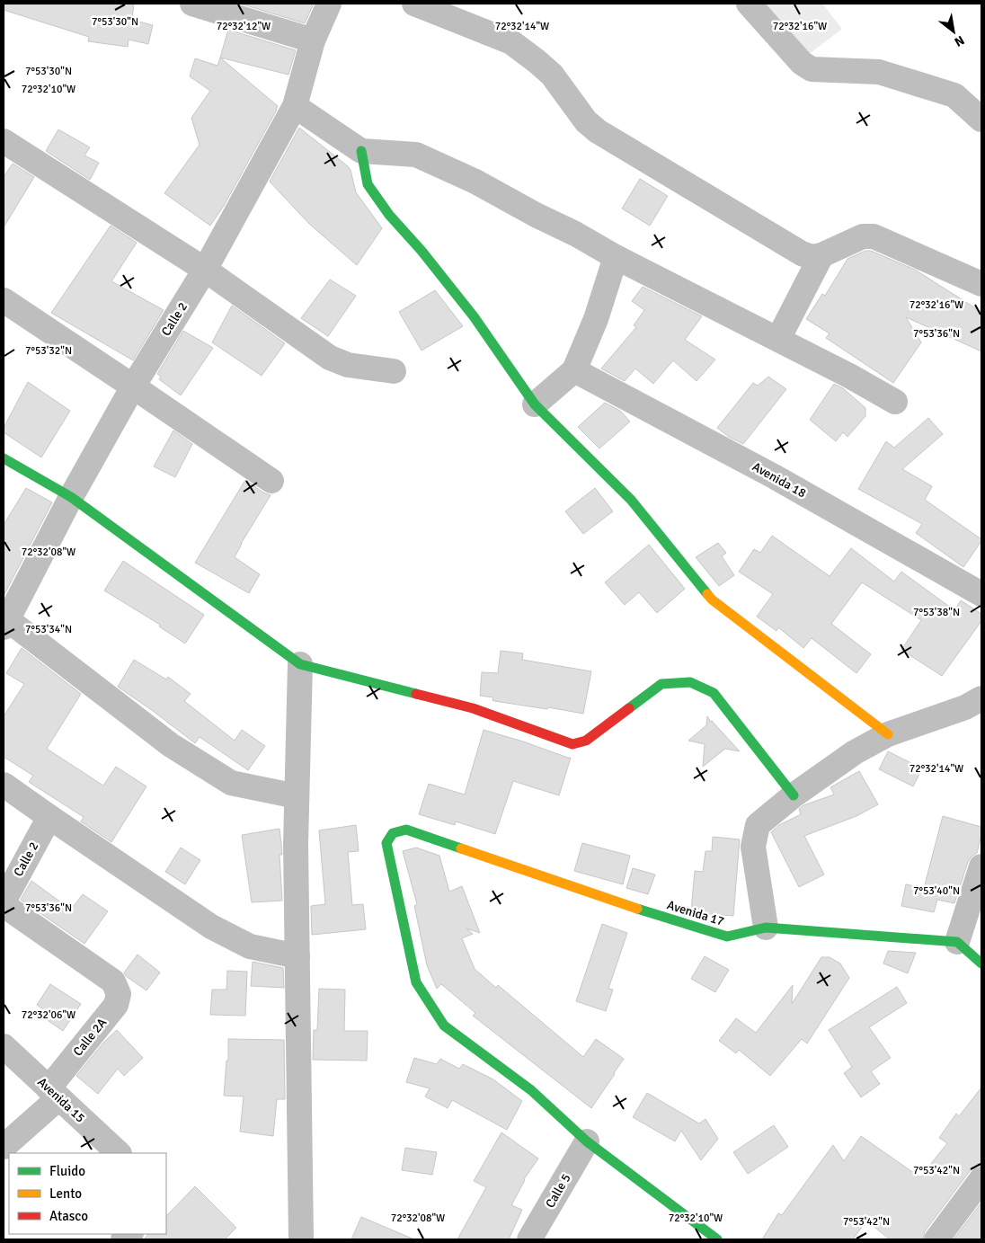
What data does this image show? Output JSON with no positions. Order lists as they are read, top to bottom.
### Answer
{
  "streets": {
    "street": [
      "Calle 2",
      "Avenida 18",
      "Avenida 17",
      "Calle 2A",
      "Avenida 15",
      "Calle 5"
    ]
  },
  "crossings": [
    ["Avenida 17", "Calle 5"],
    ["Calle 2A", "Avenida 15"]
  ],
  "legend": ["Fluido", "Lento", "Atasco"],
  "north": "bottom right",
  "coordinates": [
    "7°53'30\"N",
    "72°32'12\"W",
    "72°32'14\"W",
    "72°32'16\"W",
    "72°32'10\"W",
    "7°53'36\"N",
    "7°53'32\"N",
    "72°32'08\"W",
    "7°53'38\"N",
    "7°53'34\"N",
    "7°53'40\"N",
    "72°32'06\"W",
    "7°53'42\"N"
  ]
}
